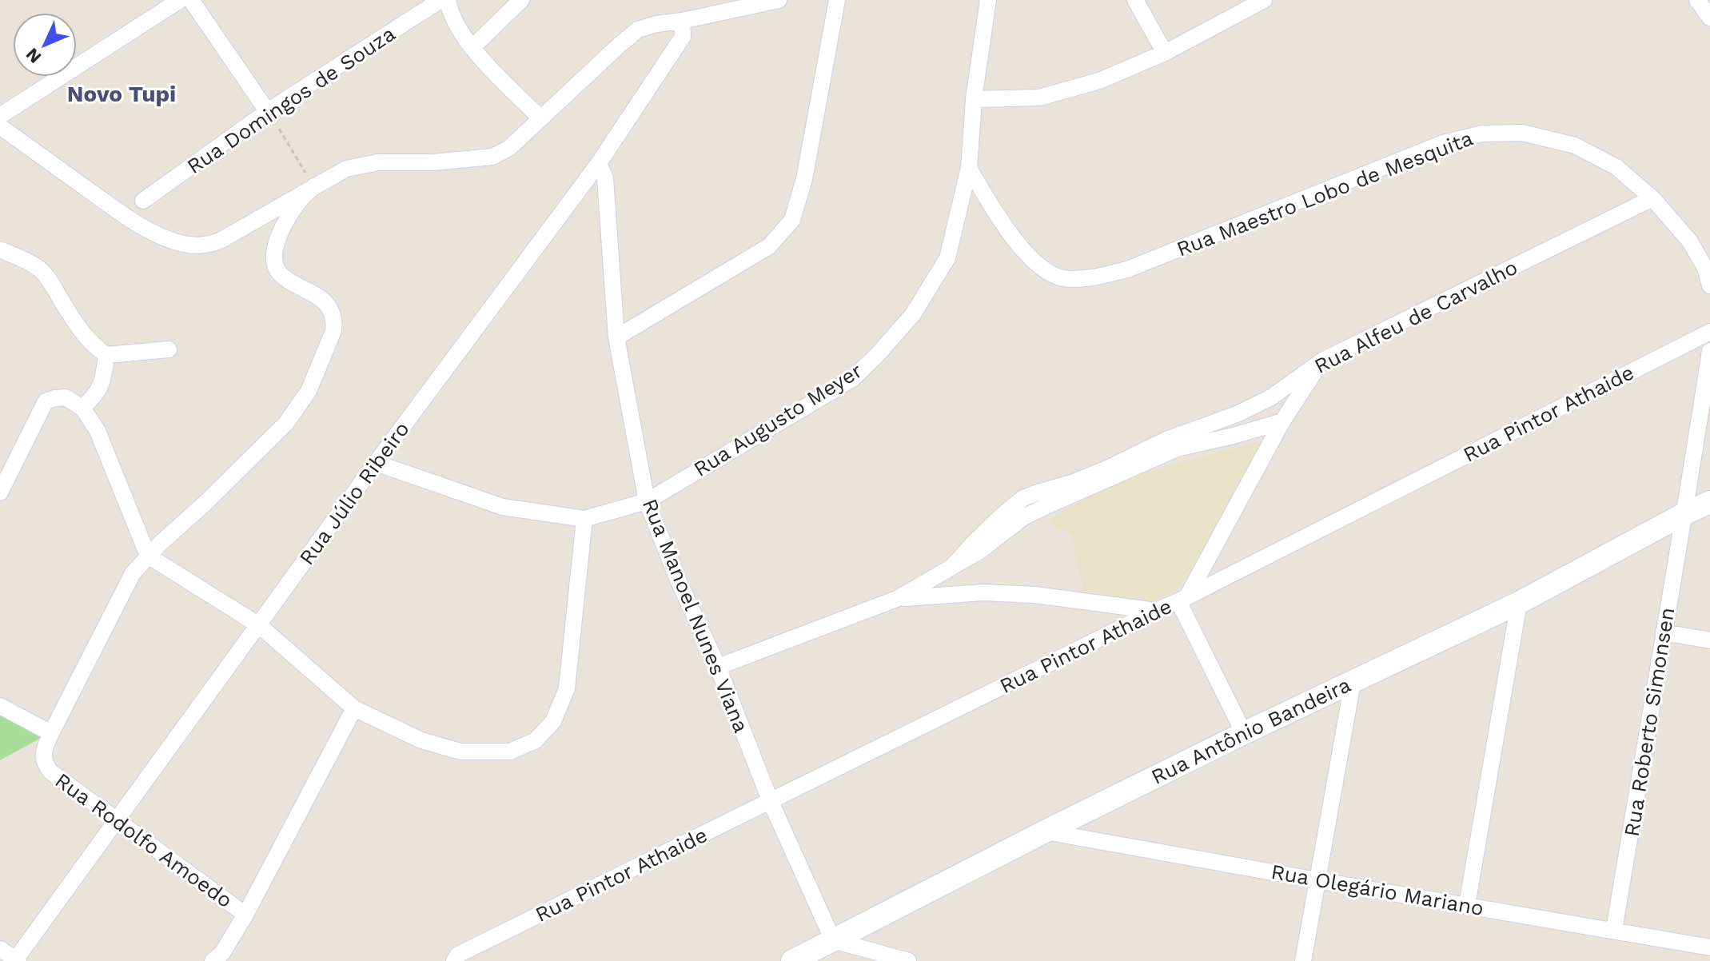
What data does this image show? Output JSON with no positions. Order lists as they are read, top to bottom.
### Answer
{
  "streets": {
    "street": [
      "Rua Domingos de Souza",
      "Rua Maestro Lobo de Mesquita",
      "Rua Alfeu de Carvalho",
      "Rua Pintor Athaide",
      "Rua Augusto Meyer",
      "Rua Júlio Ribeiro",
      "Rua Manoel Nunes Viana",
      "Rua Roberto Simonsen",
      "Rua Antônio Bandeira",
      "Rua Rodolfo Amoedo",
      "Rua Olegário Mariano"
    ]
  },
  "crossings": [
    ["Rua Maestro Lobo de Mesquita", "Rua Alfeu de Carvalho"],
    ["Rua Maestro Lobo de Mesquita", "Rua Augusto Meyer"],
    ["Rua Alfeu de Carvalho", "Rua Manoel Nunes Viana"],
    ["Rua Pintor Athaide", "Rua Manoel Nunes Viana"],
    ["Rua Augusto Meyer", "Rua Manoel Nunes Viana"],
    ["Rua Júlio Ribeiro", "Rua Manoel Nunes Viana"],
    ["Rua Júlio Ribeiro", "Rua Rodolfo Amoedo"],
    ["Rua Manoel Nunes Viana", "Rua Antônio Bandeira"],
    ["Rua Roberto Simonsen", "Rua Antônio Bandeira"],
    ["Rua Roberto Simonsen", "Rua Olegário Mariano"],
    ["Rua Antônio Bandeira", "Rua Olegário Mariano"]
  ],
  "districts": ["Novo Tupi"],
  "north": "bottom left"
}
